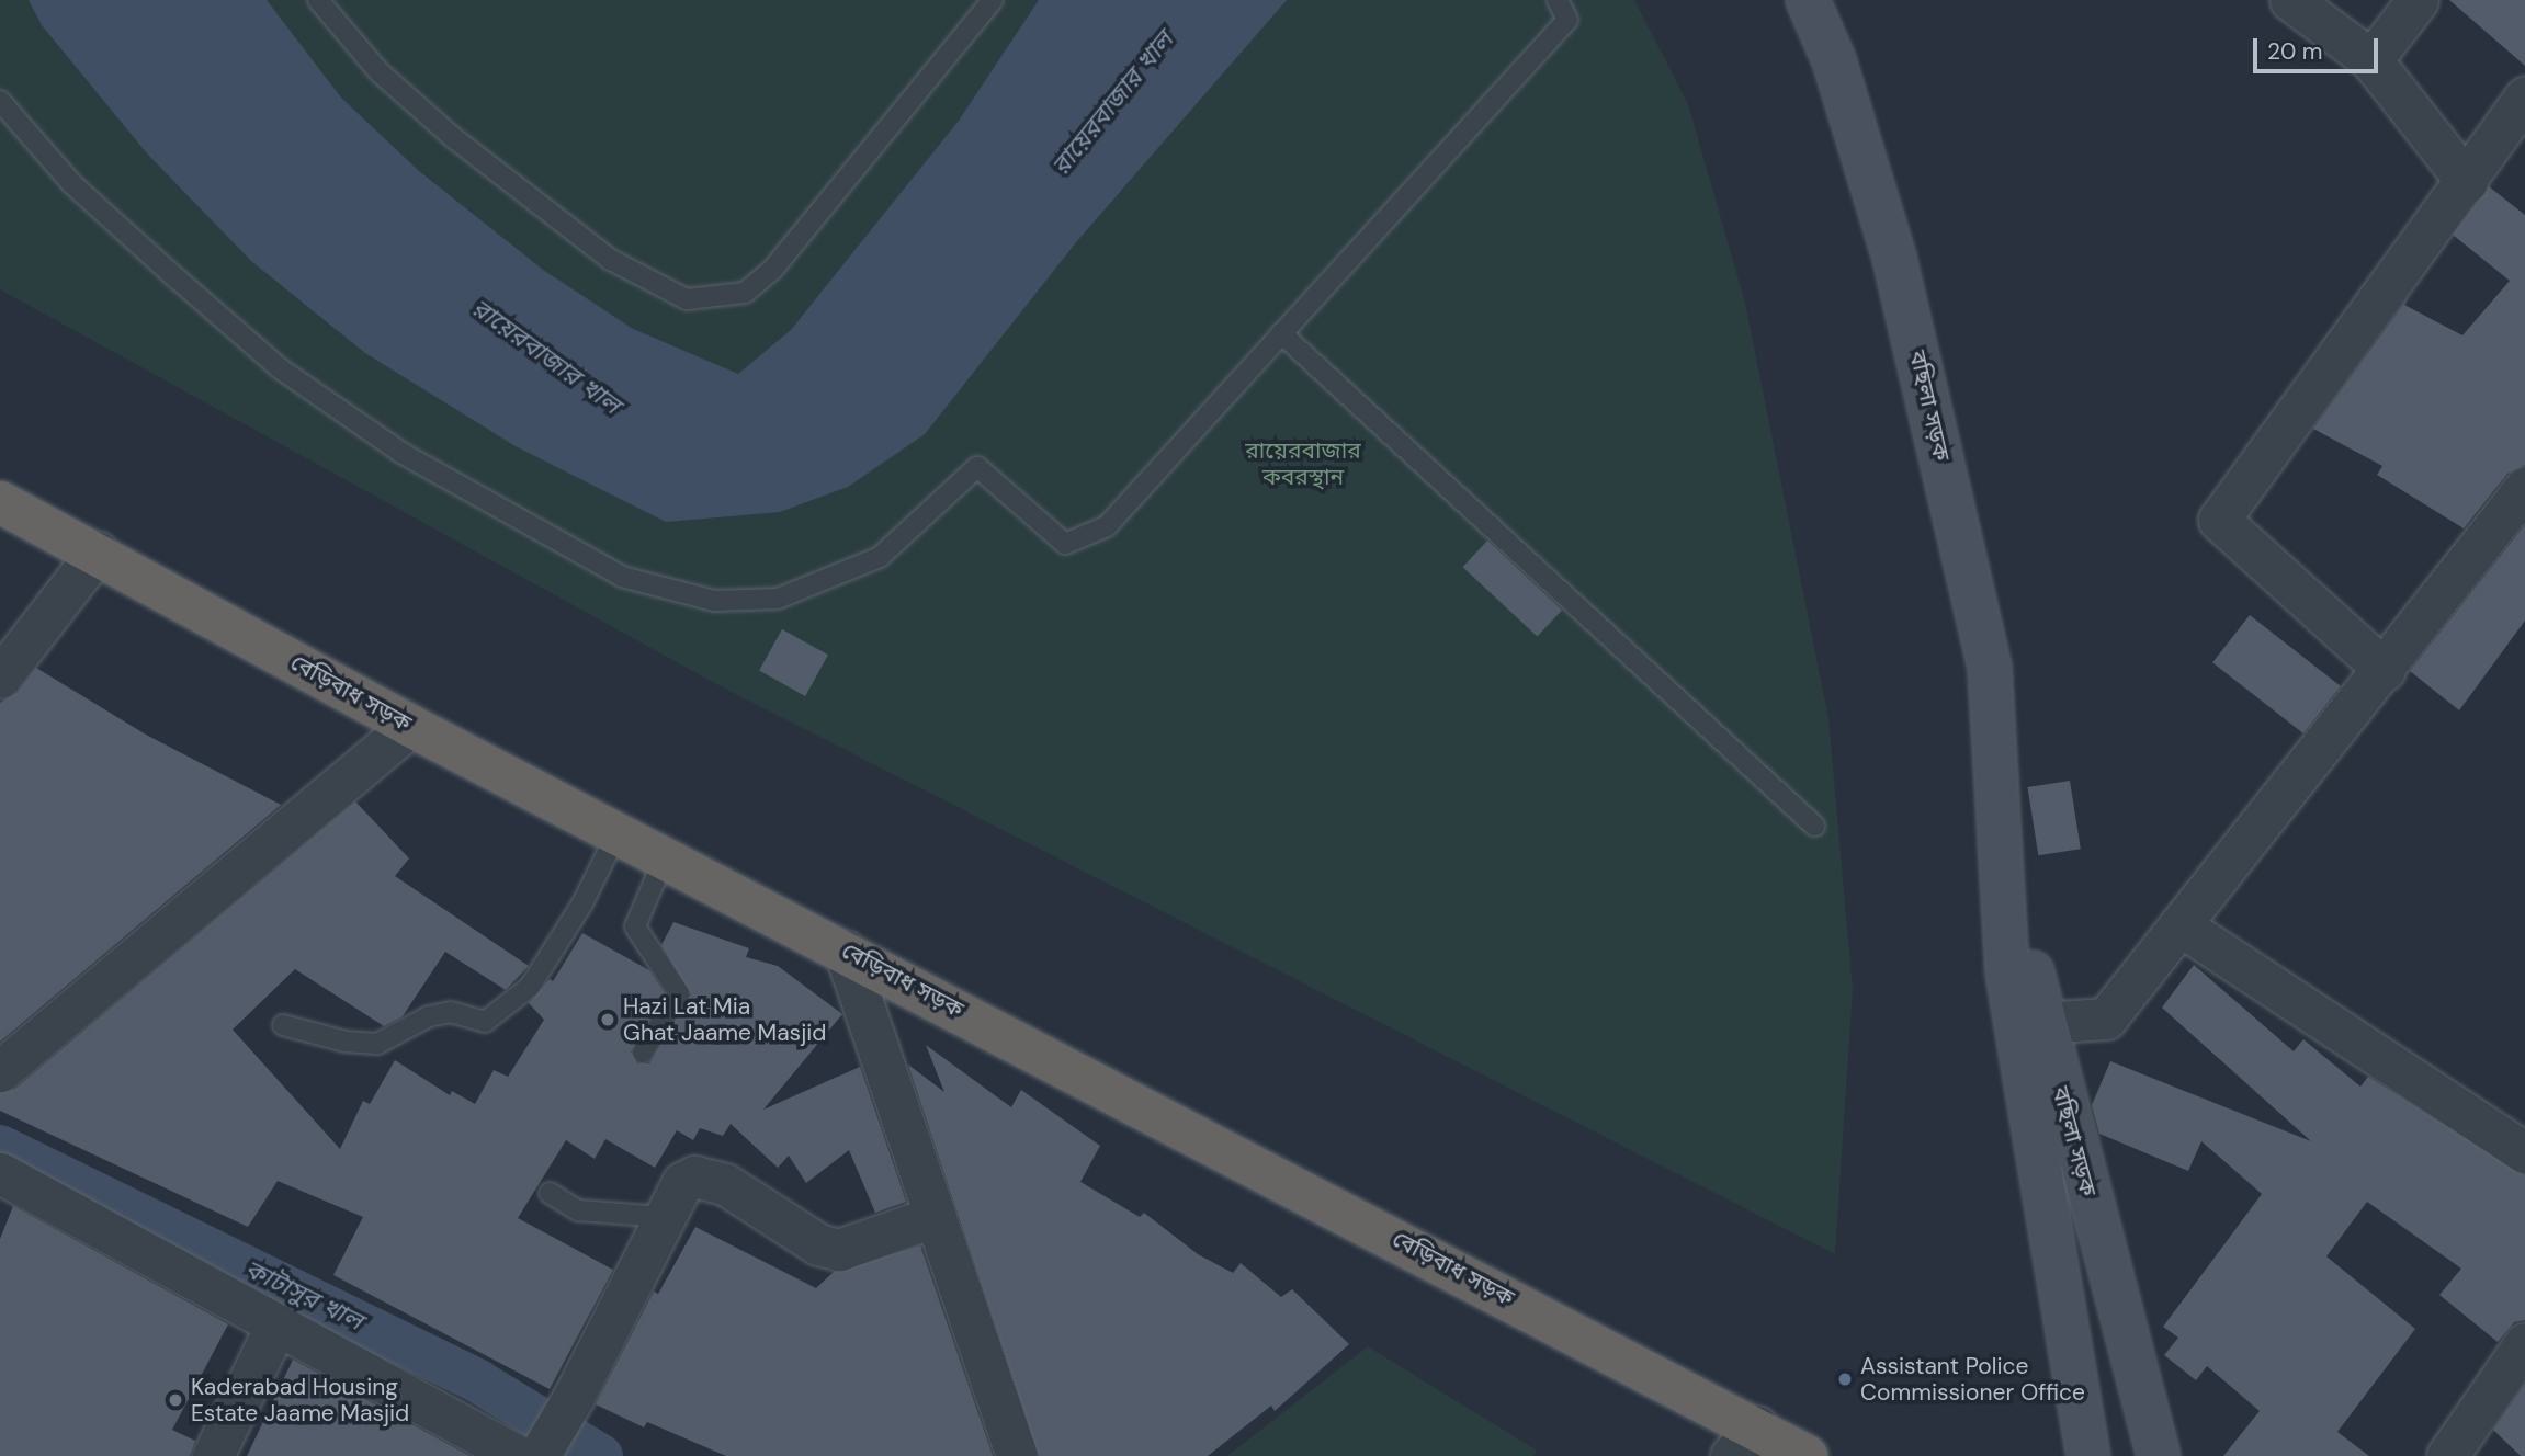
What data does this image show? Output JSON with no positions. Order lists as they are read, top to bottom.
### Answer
{
  "streets": {
    "highway": ["বেড়িবাধ সড়ক"],
    "main road": ["বছিলা সড়ক"]
  },
  "water": ["রায়েরবাজার খাল", "কাটাসুর খাল"],
  "parks": ["রায়েরবাজার কবরস্থান"],
  "places": ["Hazi Lat Mia Ghat Jaame Masjid", "Assistant Police Commissioner Office", "Kaderabad Housing Estate Jaame Masjid"],
  "scale_bar": "20 m"
}
